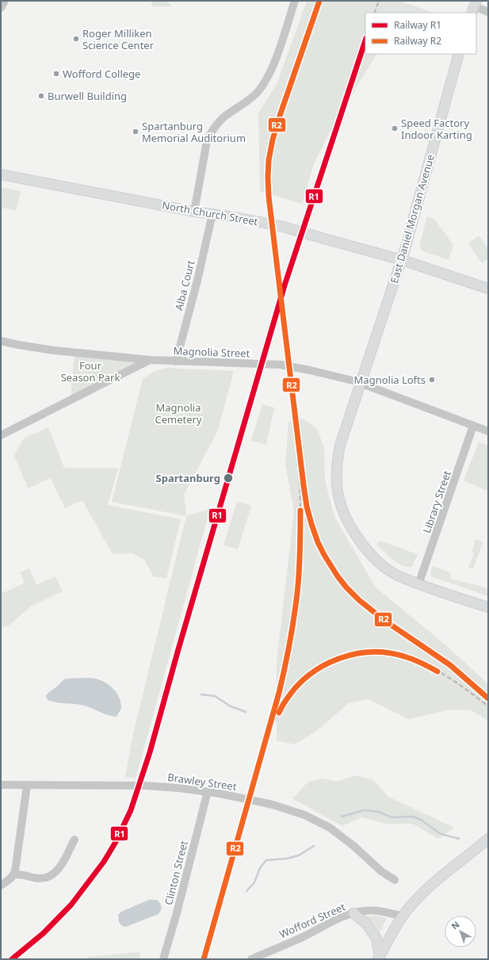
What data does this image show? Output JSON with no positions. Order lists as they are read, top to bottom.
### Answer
{
  "streets": {
    "main road": ["North Church Street", "East Daniel Morgan Avenue"],
    "street": [
      "Alba Court",
      "Magnolia Street",
      "Library Street",
      "Brawley Street",
      "Clinton Street",
      "Wofford Street"
    ]
  },
  "crossings": [
    ["North Church Street", "East Daniel Morgan Avenue"],
    ["North Church Street", "Alba Court"],
    ["East Daniel Morgan Avenue", "Magnolia Street"],
    ["East Daniel Morgan Avenue", "Library Street"],
    ["Alba Court", "Magnolia Street"],
    ["Magnolia Street", "Library Street"],
    ["Brawley Street", "Clinton Street"]
  ],
  "parks": ["Four Season Park", "Magnolia Cemetery"],
  "places": [
    "Roger Milliken Science Center",
    "Wofford College",
    "Burwell Building",
    "Speed Factory Indoor Karting",
    "Spartanburg Memorial Auditorium",
    "Magnolia Lofts",
    "Spartanburg"
  ],
  "lines": ["rail line R2", "rail line R1"],
  "legend": ["Railway R1", "Railway R2"],
  "north": "top left"
}
